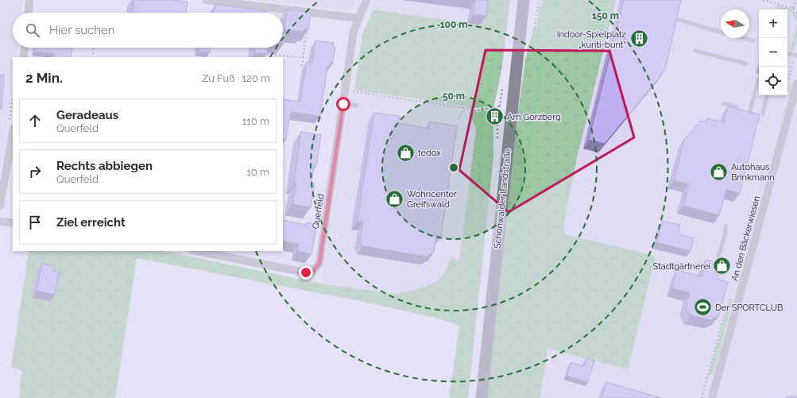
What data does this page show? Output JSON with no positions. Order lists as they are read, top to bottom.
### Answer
{
  "streets": {
    "main road": ["Schönwalder Landstraße"],
    "street": ["Querfeld", "An den Bäckerwiesen"]
  },
  "places": {
    "building": ["Indoor-Spielplatz „kunti-bunt“", "Am Gorzberg"],
    "shop": [
      "tedox",
      "Autohaus Brinkmann",
      "Wohncenter Greifswald",
      "Stadtgärtnerei"
    ],
    "sports": ["Der SPORTCLUB"]
  },
  "north": "left",
  "page": {
    "map_buttons": ["+", "−"],
    "search": "Hier suchen",
    "heading": ["2 Min.", "Zu Fuß · 120 m"],
    "list": [
      ["Geradeaus", "Querfeld", "110 m"],
      ["Rechts abbiegen", "Querfeld", "10 m"],
      "Ziel erreicht"
    ]
  },
  "rings": ["150 m", "100 m", "50 m"]
}
